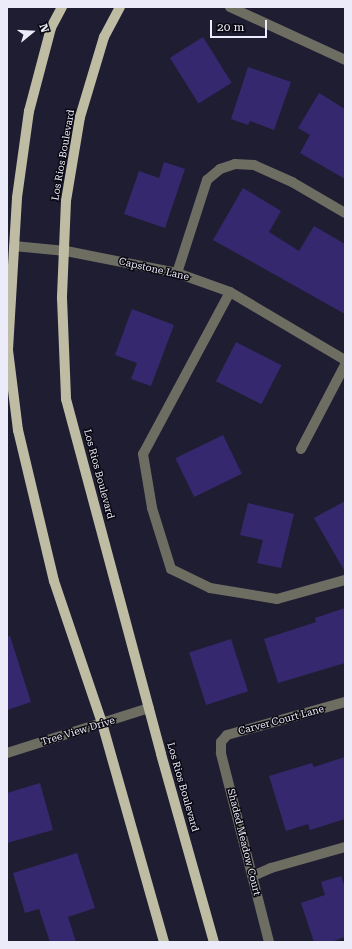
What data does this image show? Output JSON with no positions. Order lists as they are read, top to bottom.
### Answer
{
  "streets": {
    "main road": ["Los Rios Boulevard"],
    "street": [
      "Capstone Lane",
      "Carver Court Lane",
      "Tree View Drive",
      "Shaded Meadow Court"
    ]
  },
  "crossings": [
    ["Los Rios Boulevard", "Capstone Lane"],
    ["Los Rios Boulevard", "Tree View Drive"],
    ["Carver Court Lane", "Shaded Meadow Court"]
  ],
  "scale_bar": "20 m",
  "north": "right"
}
